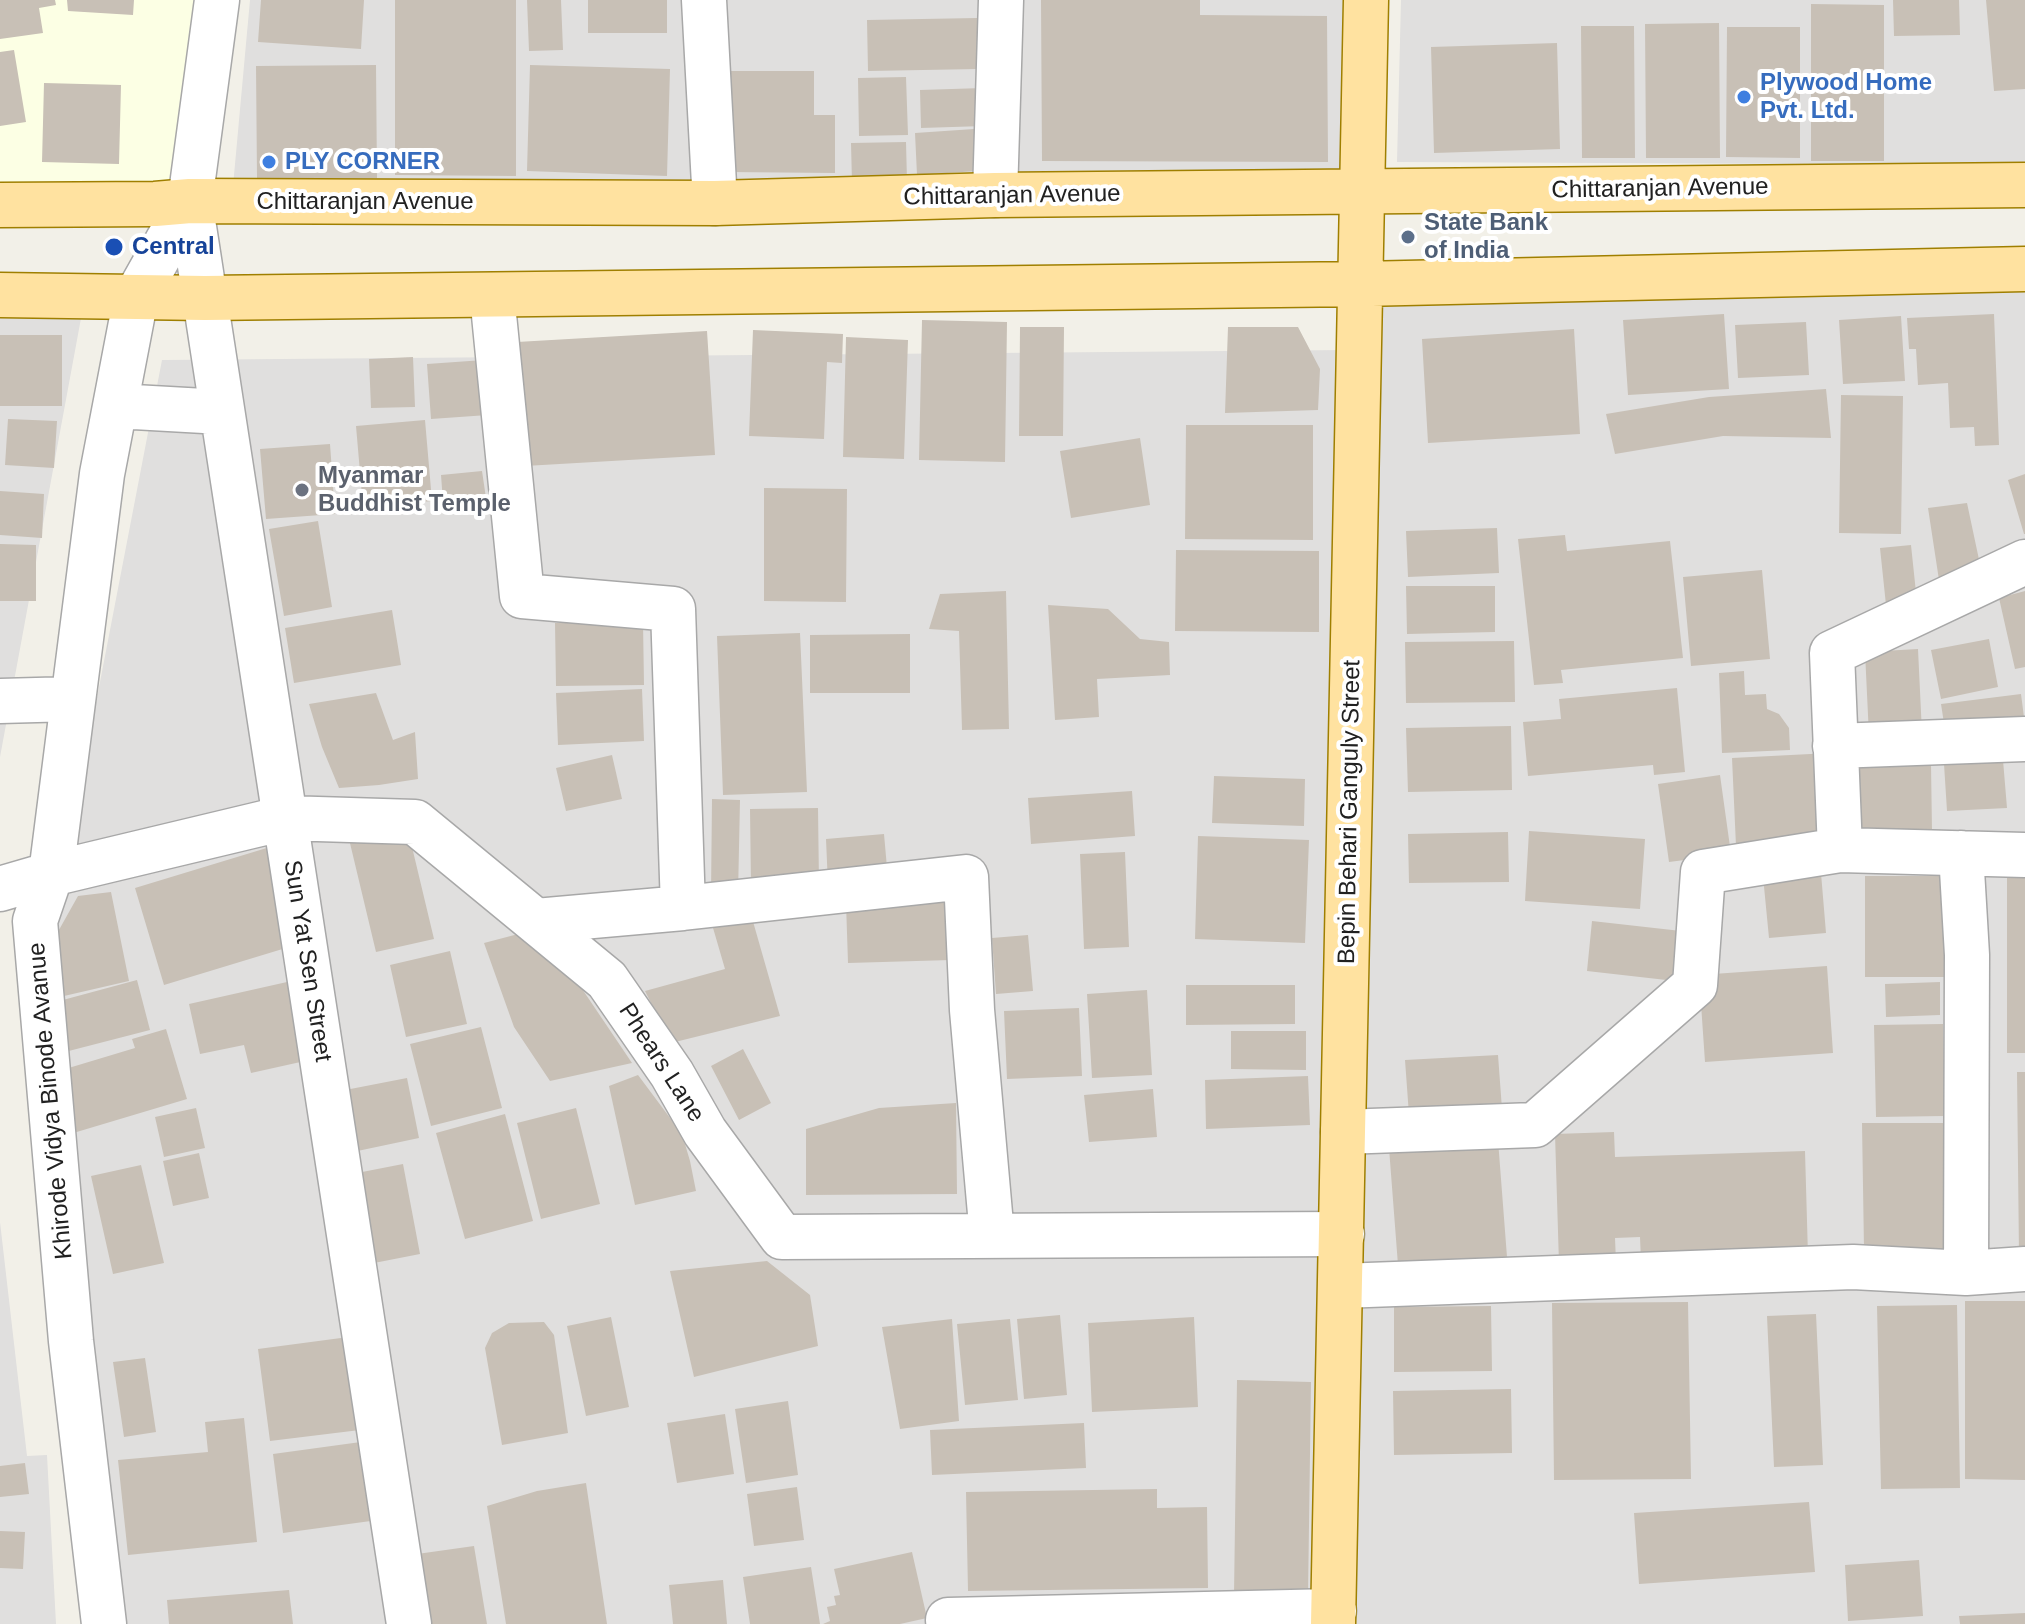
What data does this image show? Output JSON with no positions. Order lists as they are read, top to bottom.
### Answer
{
  "streets": {
    "main road": ["Chittaranjan Avenue", "Bepin Behari Ganguly Street"],
    "street": ["Sun Yat Sen Street", "Phears Lane", "Khirode Vidya Binode Avanue"]
  },
  "crossings": [
    ["Chittaranjan Avenue", "Bepin Behari Ganguly Street"],
    ["Chittaranjan Avenue", "Sun Yat Sen Street"],
    ["Chittaranjan Avenue", "Khirode Vidya Binode Avanue"],
    ["Bepin Behari Ganguly Street", "Phears Lane"],
    ["Sun Yat Sen Street", "Phears Lane"],
    ["Sun Yat Sen Street", "Khirode Vidya Binode Avanue"],
    ["Phears Lane", "Khirode Vidya Binode Avanue"]
  ],
  "places": [
    "Plywood Home Pvt. Ltd.",
    "PLY CORNER",
    "State Bank of India",
    "Central",
    "Myanmar Buddhist Temple"
  ]
}
